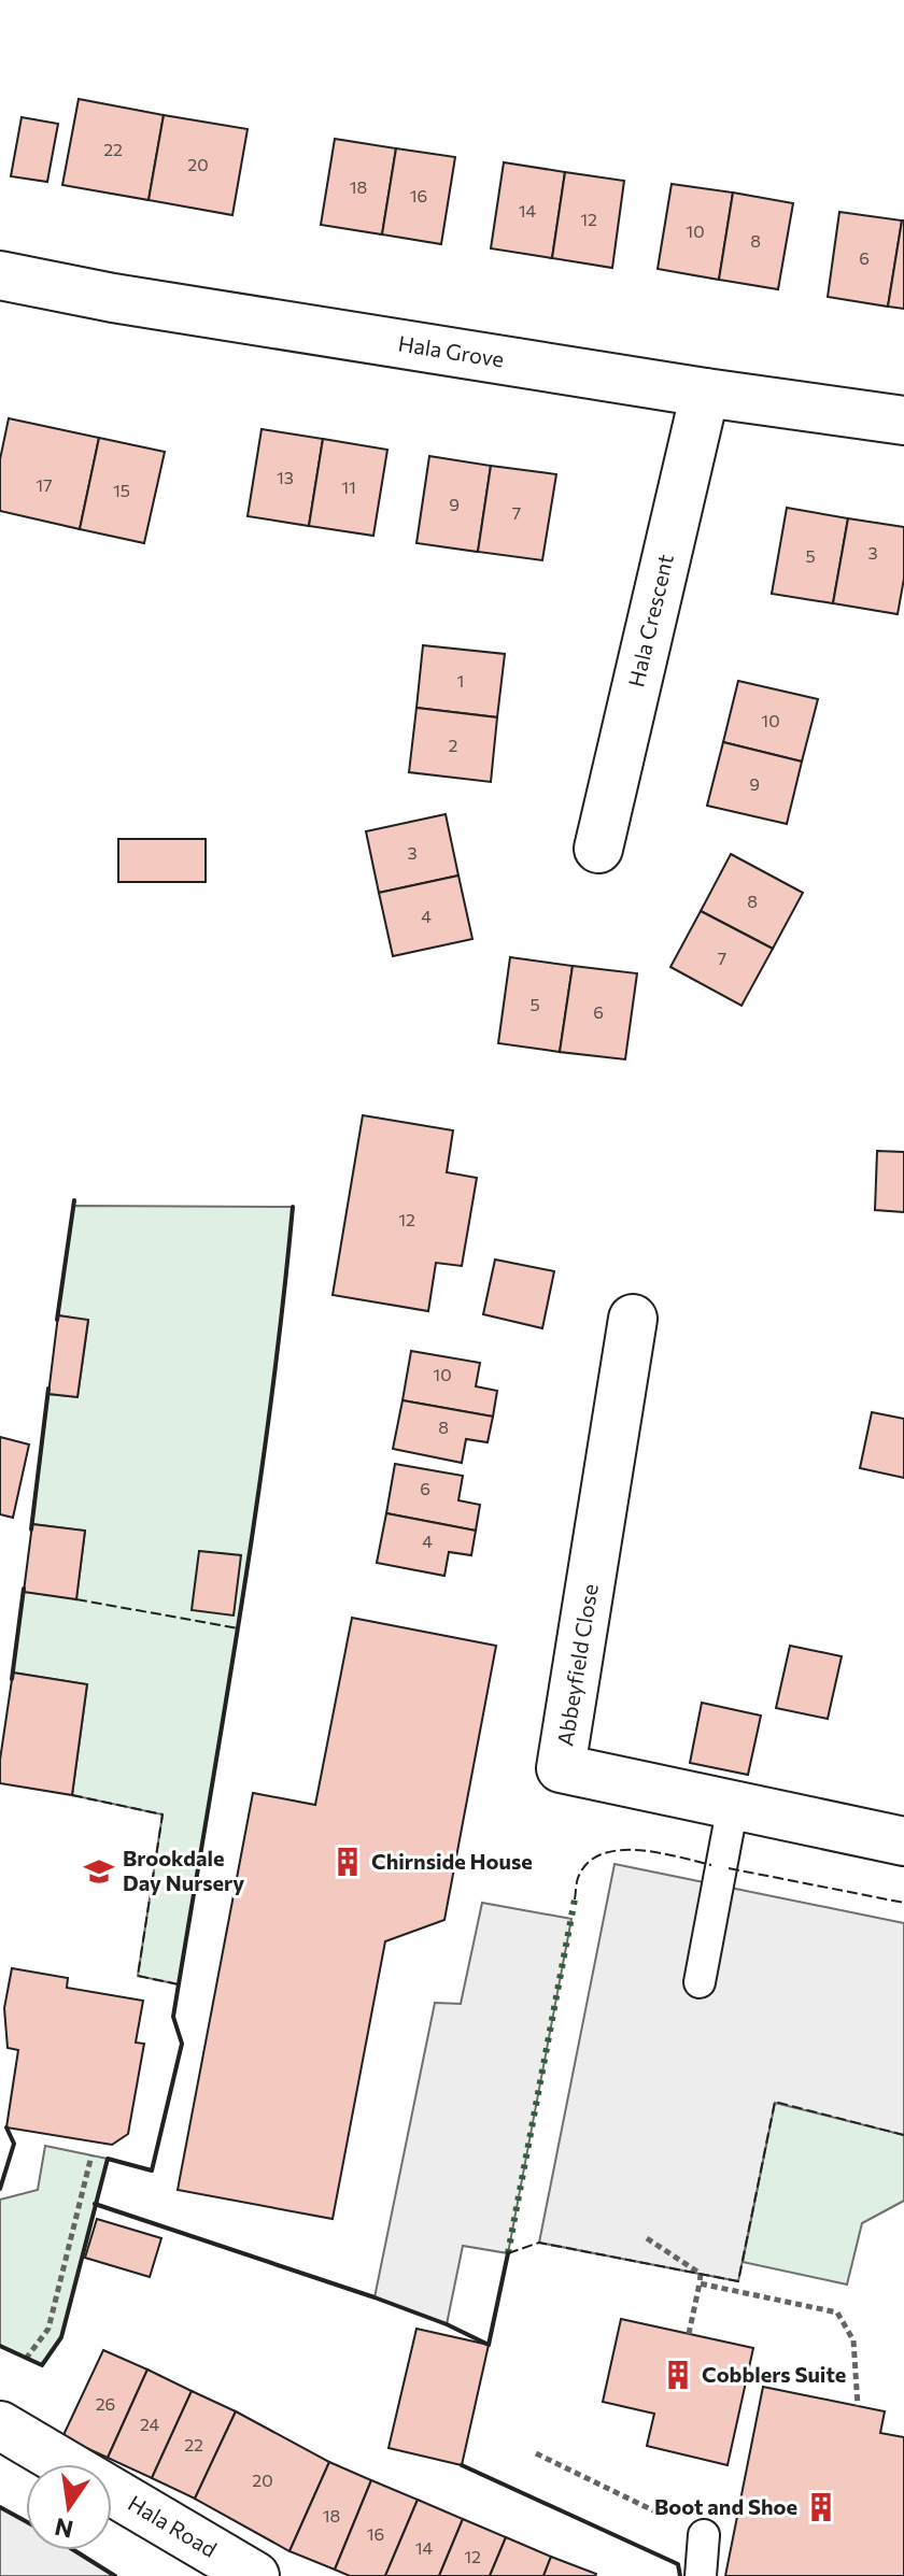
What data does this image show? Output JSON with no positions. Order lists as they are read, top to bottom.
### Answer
{
  "streets": {
    "street": [
      "Hala Grove",
      "Hala Crescent",
      "Abbeyfield Close",
      "Hala Road"
    ]
  },
  "crossings": [
    ["Hala Grove", "Hala Crescent"]
  ],
  "places": {
    "building": ["Chirnside House", "Cobblers Suite", "Boot and Shoe"],
    "school or university": ["Brookdale Day Nursery"]
  },
  "house_numbers": [
    "22",
    "20",
    "18",
    "16",
    "14",
    "12",
    "10",
    "8",
    "6",
    "13",
    "17",
    "11",
    "15",
    "9",
    "7",
    "3",
    "5",
    "1",
    "10",
    "2",
    "9",
    "3",
    "8",
    "4",
    "7",
    "5",
    "6",
    "12",
    "10",
    "8",
    "6",
    "4",
    "26",
    "24",
    "22",
    "20",
    "18",
    "16",
    "14",
    "12"
  ],
  "north": "bottom"
}
